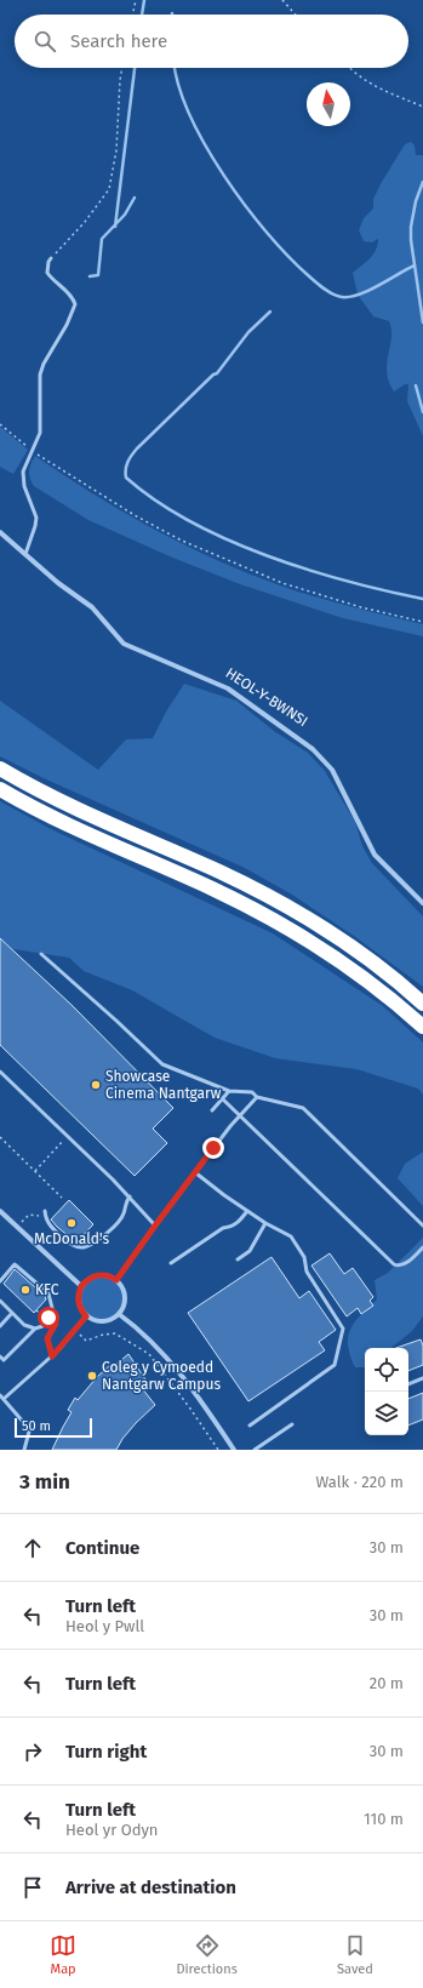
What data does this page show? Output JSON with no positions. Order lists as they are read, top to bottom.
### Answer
{
  "streets": {
    "street": ["HEOL-Y-BWNSI"]
  },
  "places": [
    "Showcase Cinema Nantgarw",
    "McDonald's",
    "KFC",
    "Coleg y Cymoedd Nantgarw Campus"
  ],
  "scale_bar": "50 m",
  "north": "top",
  "page": {
    "search": "Search here",
    "scale": "50 m",
    "heading": ["3 min", "Walk · 220 m"],
    "list": [
      ["Continue", "30 m"],
      ["Turn left", "Heol y Pwll", "30 m"],
      ["Turn left", "20 m"],
      ["Turn right", "30 m"],
      ["Turn left", "Heol yr Odyn", "110 m"],
      "Arrive at destination"
    ],
    "nav": ["Map", "Directions", "Saved"]
  }
}
